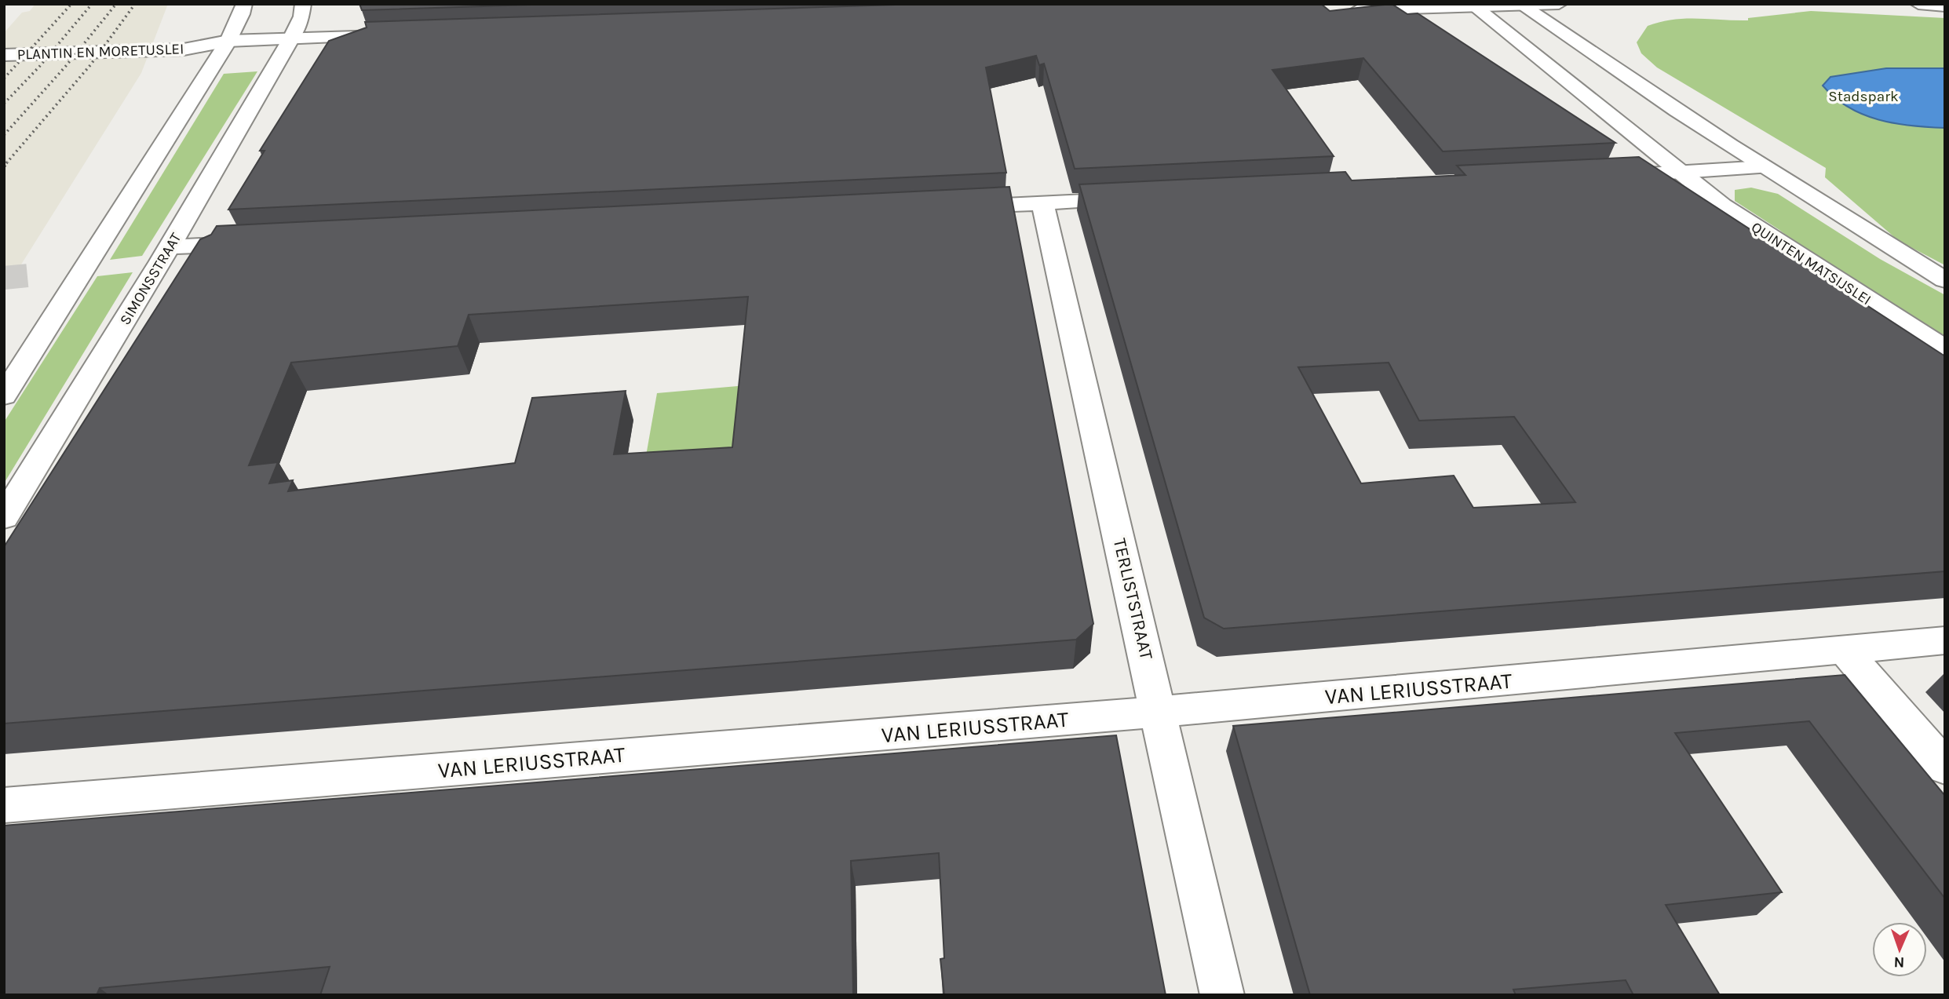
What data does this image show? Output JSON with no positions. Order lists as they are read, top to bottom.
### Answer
{
  "streets": {
    "street": [
      "PLANTIN EN MORETUSLEI",
      "QUINTEN MATSIJSLEI",
      "SIMONSSTRAAT",
      "TERLISTSTRAAT",
      "VAN LERIUSSTRAAT"
    ]
  },
  "crossings": [
    ["PLANTIN EN MORETUSLEI", "SIMONSSTRAAT"],
    ["TERLISTSTRAAT", "VAN LERIUSSTRAAT"]
  ],
  "parks": ["Stadspark"],
  "north": "bottom"
}
